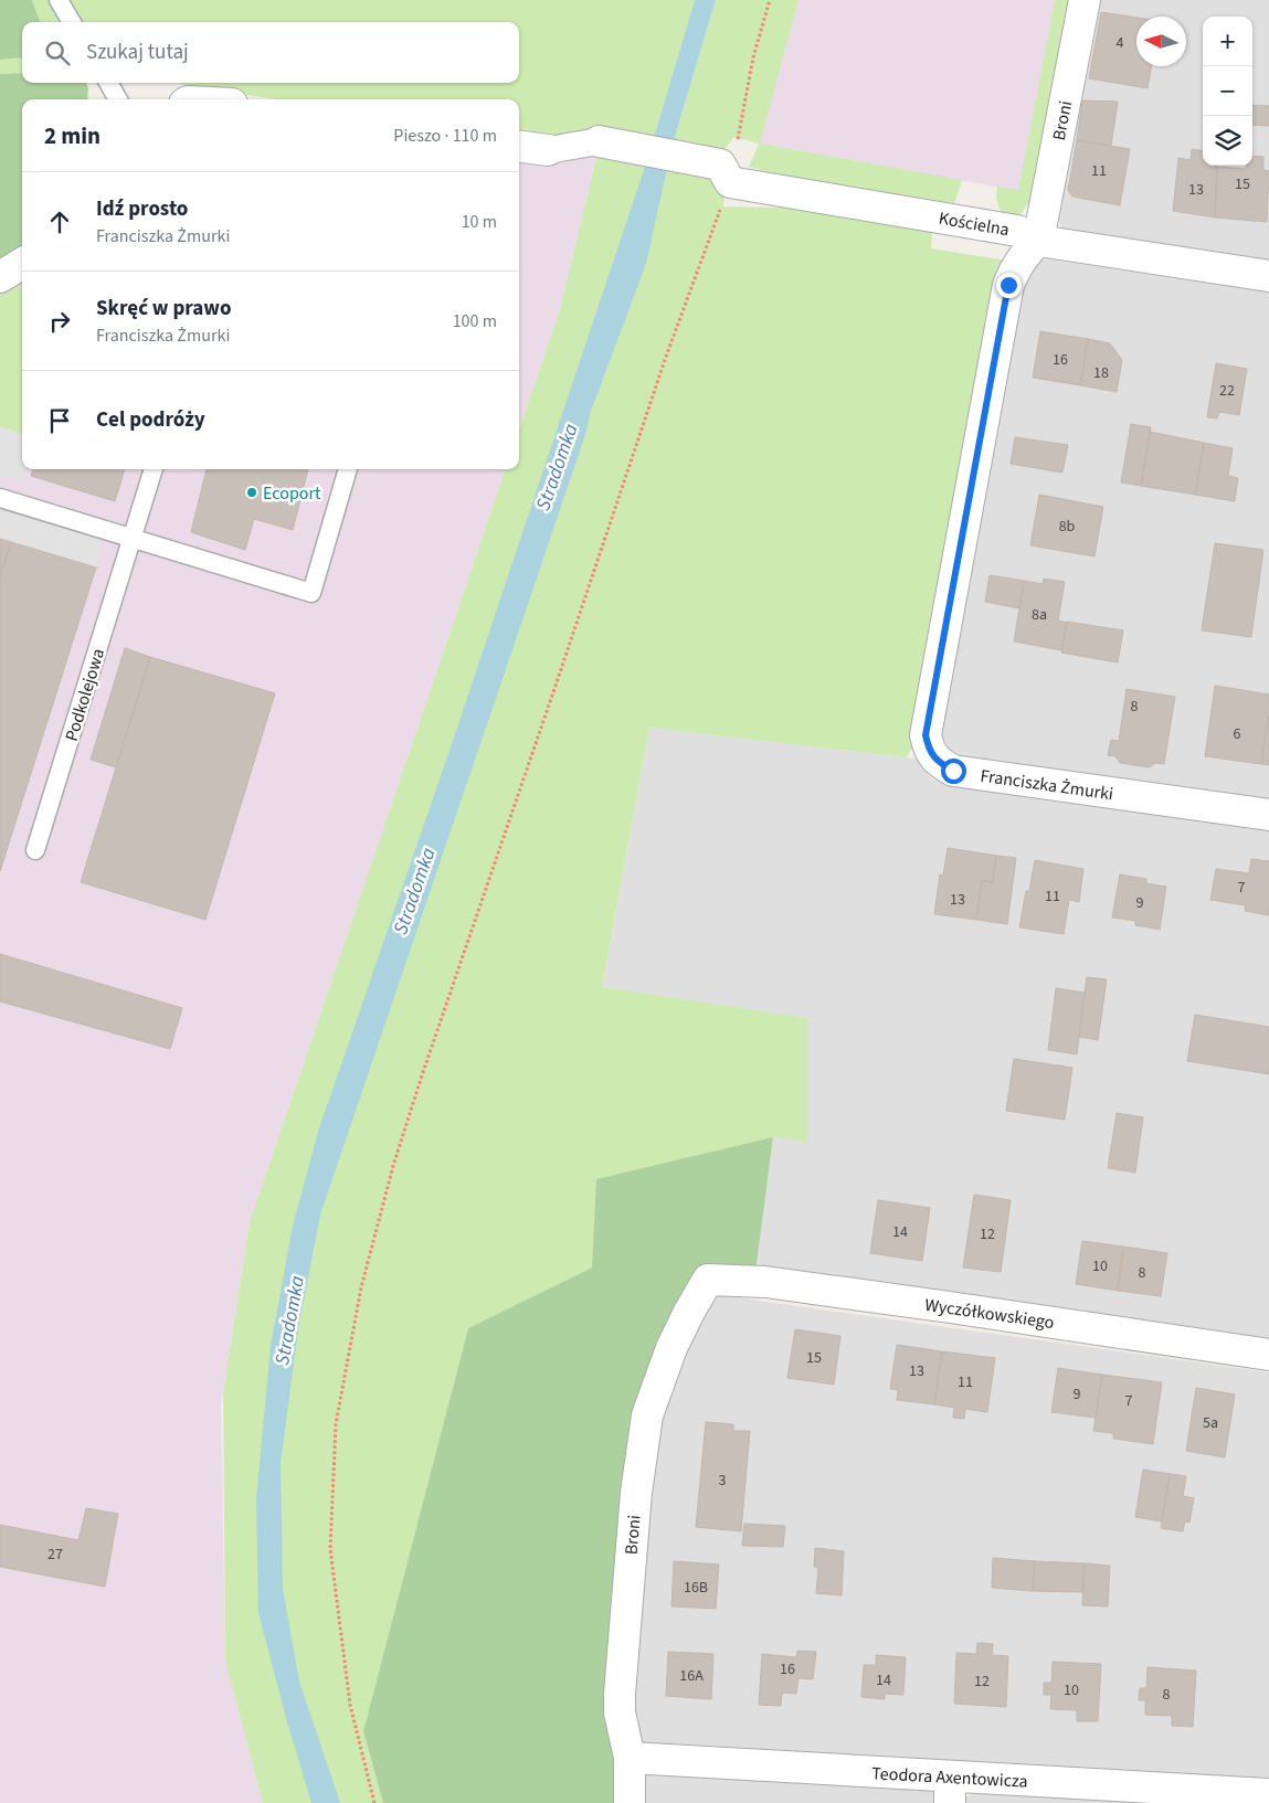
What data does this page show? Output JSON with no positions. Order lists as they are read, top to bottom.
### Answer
{
  "streets": {
    "street": [
      "Broni",
      "Kościelna",
      "Franciszka Żmurki",
      "Wyczółkowskiego",
      "Teodora Axentowicza"
    ],
    "lane": ["Podkolejowa"]
  },
  "crossings": [
    ["Broni", "Kościelna"],
    ["Broni", "Franciszka Żmurki"],
    ["Broni", "Wyczółkowskiego"],
    ["Broni", "Teodora Axentowicza"],
    ["Kościelna", "Franciszka Żmurki"]
  ],
  "water": ["Stradomka"],
  "places": ["Ecoport"],
  "house_numbers": [
    "4",
    "11",
    "15",
    "13",
    "16",
    "18",
    "22",
    "8b",
    "8a",
    "8",
    "6",
    "7",
    "11",
    "13",
    "9",
    "14",
    "12",
    "10",
    "8",
    "15",
    "13",
    "11",
    "9",
    "7",
    "5a",
    "3",
    "27",
    "16B",
    "16",
    "16A",
    "14",
    "12",
    "10",
    "8"
  ],
  "north": "left",
  "page": {
    "map_buttons": ["+", "−"],
    "search": "Szukaj tutaj",
    "heading": ["2 min", "Pieszo · 110 m"],
    "list": [
      ["Idź prosto", "Franciszka Żmurki", "10 m"],
      ["Skręć w prawo", "Franciszka Żmurki", "100 m"],
      "Cel podróży"
    ]
  }
}
